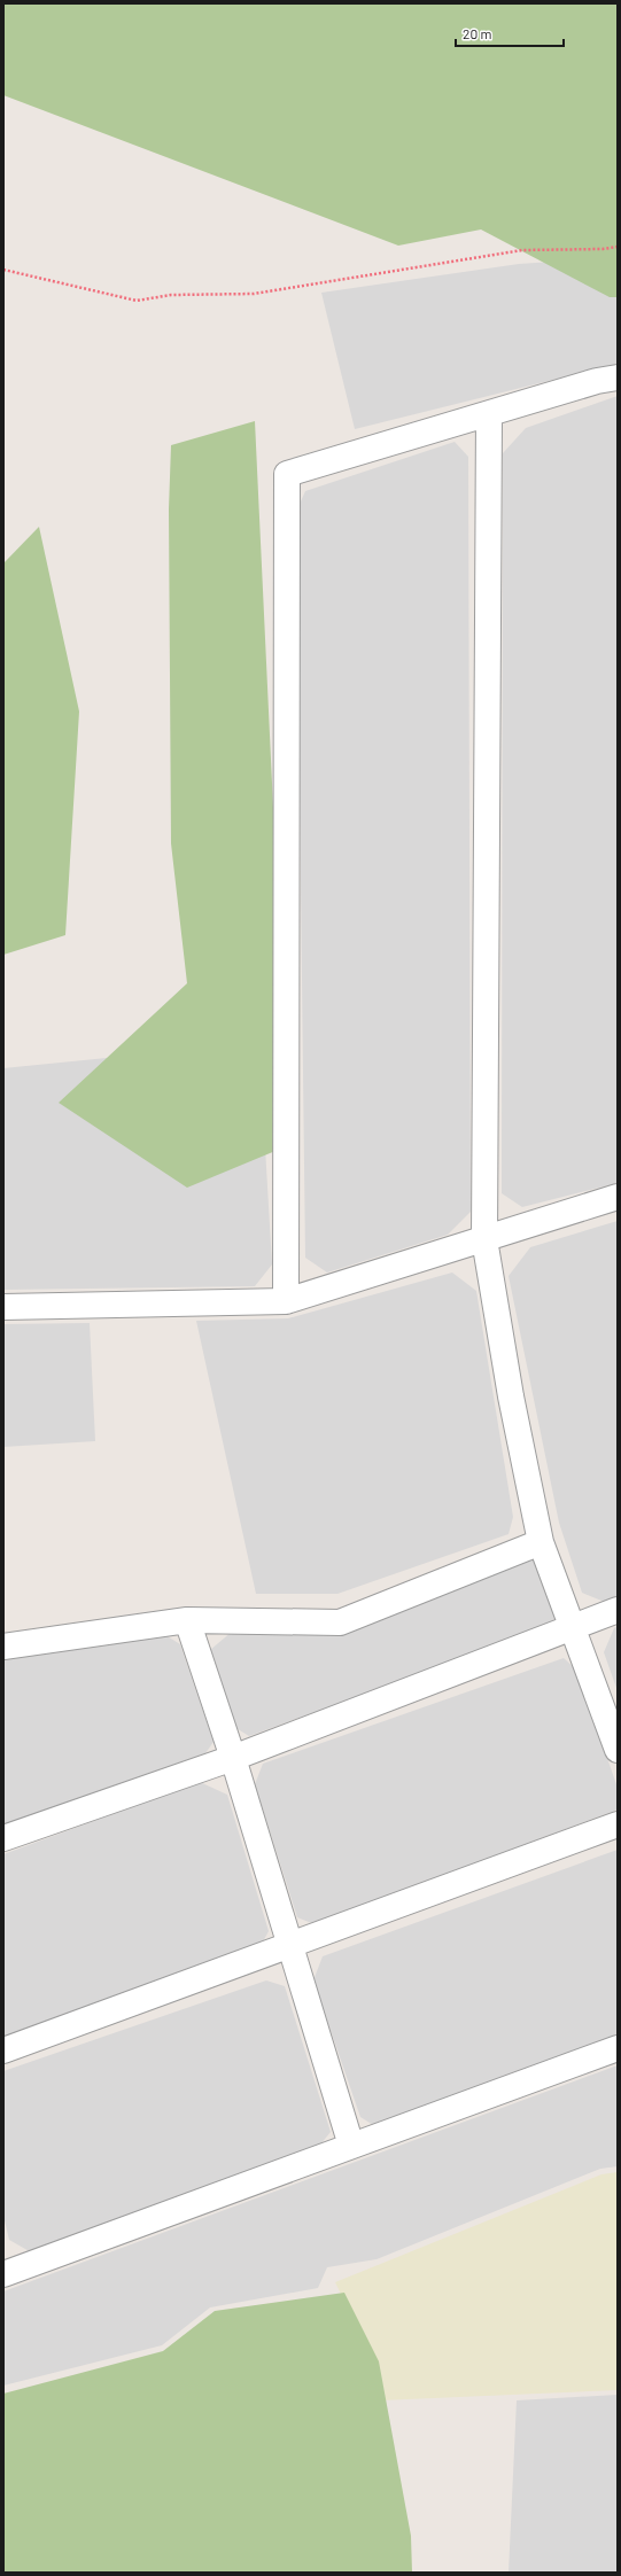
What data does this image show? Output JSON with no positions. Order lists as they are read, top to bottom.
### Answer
{
  "scale_bar": "20 m"
}
